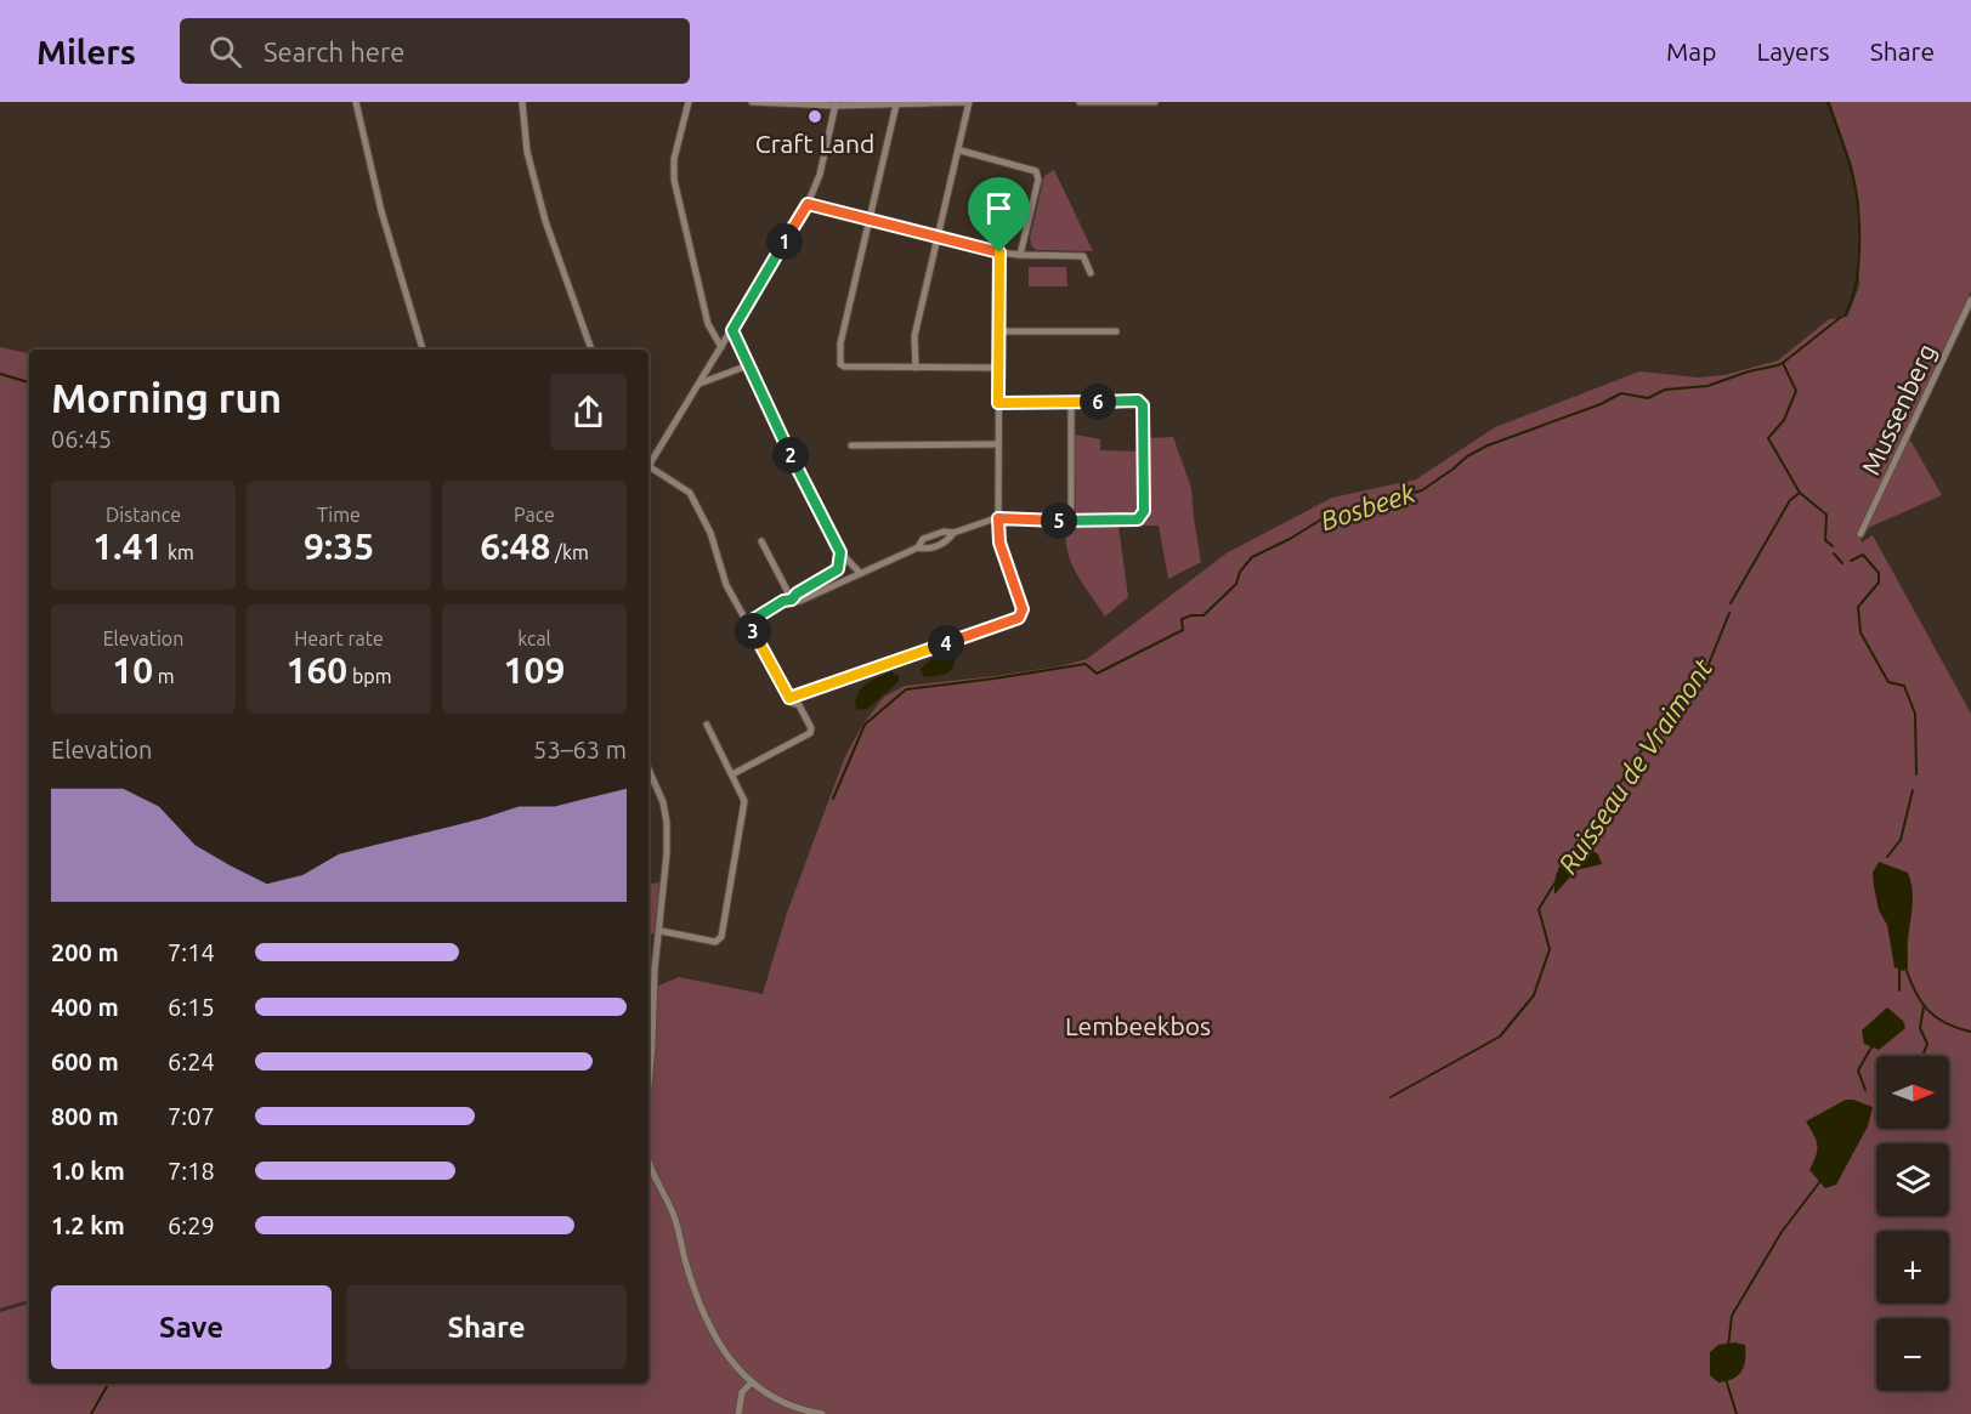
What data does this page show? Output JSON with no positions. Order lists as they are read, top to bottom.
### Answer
{
  "streets": {
    "street": ["Mussenberg"]
  },
  "water": ["Bosbeek", "Ruisseau de Vraimont"],
  "parks": ["Lembeekbos"],
  "places": ["Craft Land"],
  "north": "right",
  "page": {
    "header": "Milers",
    "search": "Search here",
    "nav": ["Map", "Layers", "Share"],
    "pins": [
      "1",
      "6",
      "2",
      "5",
      "3",
      "4"
    ],
    "heading": ["Morning run", "06:45"],
    "stats": [
      ["Distance", "1.41 km"],
      ["Time", "9:35"],
      ["Pace", "6:48 /km"],
      ["Elevation", "10 m"],
      ["Heart rate", "160 bpm"],
      ["kcal", "109"]
    ],
    "chart": ["Elevation", "53–63 m"],
    "list": [
      {
        "name": "200 m",
        "note": "7:14"
      },
      {
        "name": "400 m",
        "note": "6:15"
      },
      {
        "name": "600 m",
        "note": "6:24"
      },
      {
        "name": "800 m",
        "note": "7:07"
      },
      {
        "name": "1.0 km",
        "note": "7:18"
      },
      {
        "name": "1.2 km",
        "note": "6:29"
      }
    ],
    "map_buttons": ["+", "−"],
    "buttons": ["Save", "Share"]
  }
}
